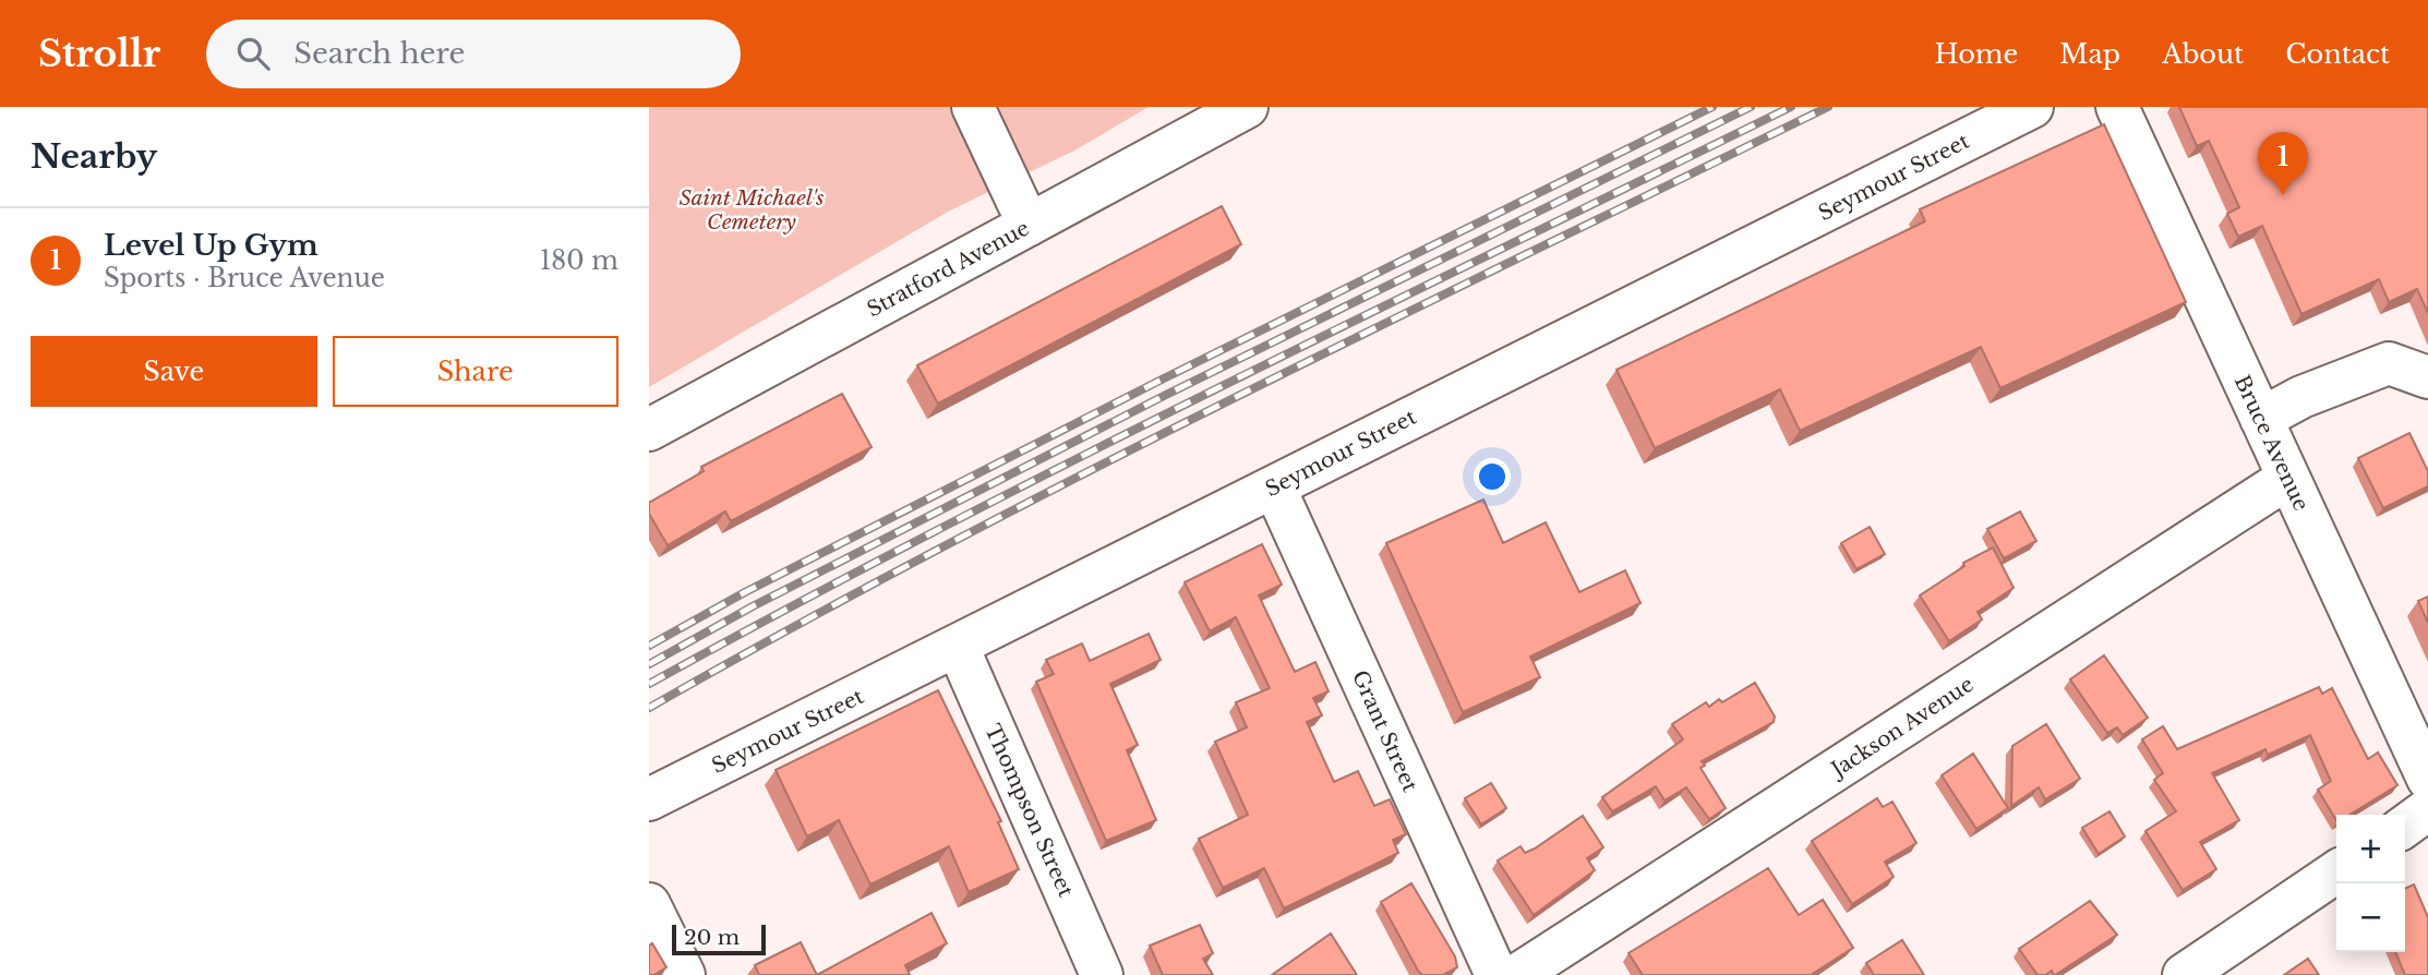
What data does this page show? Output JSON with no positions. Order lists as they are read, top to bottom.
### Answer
{
  "streets": {
    "street": [
      "Seymour Street",
      "Stratford Avenue",
      "Bruce Avenue",
      "Jackson Avenue",
      "Grant Street",
      "Thompson Street"
    ]
  },
  "crossings": [
    ["Seymour Street", "Grant Street"],
    ["Seymour Street", "Thompson Street"],
    ["Bruce Avenue", "Jackson Avenue"]
  ],
  "parks": ["Saint Michael's Cemetery"],
  "scale_bar": "20 m",
  "page": {
    "header": "Strollr",
    "search": "Search here",
    "nav": [
      "Home",
      "Map",
      "About",
      "Contact"
    ],
    "heading": "Nearby",
    "pins": "1",
    "list": [
      {
        "mark": "1",
        "name": "Level Up Gym",
        "note": "Sports · Bruce Avenue",
        "value": "180 m"
      }
    ],
    "buttons": ["Save", "Share"],
    "map_buttons": ["+", "−"],
    "scale": "20 m"
  }
}
